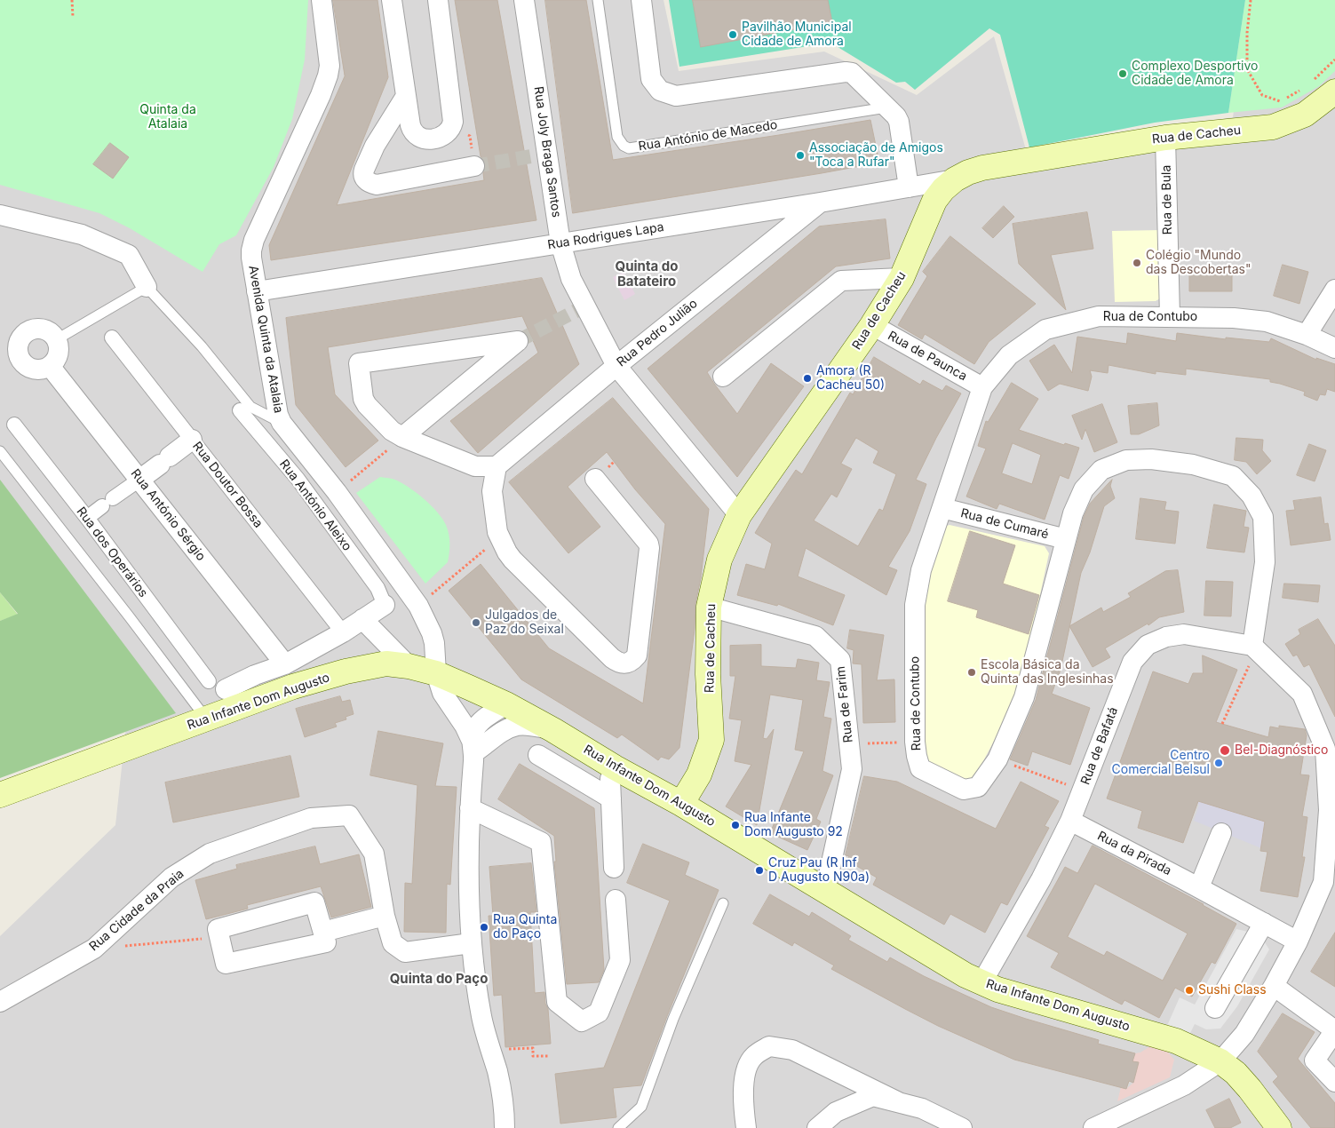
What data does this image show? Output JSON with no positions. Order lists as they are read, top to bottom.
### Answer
{
  "streets": {
    "main road": ["Rua de Cacheu", "Rua Infante Dom Augusto"],
    "street": [
      "Rua Joly Braga Santos",
      "Rua de Bula",
      "Rua Rodrigues Lapa",
      "Rua de Contubo",
      "Rua Pedro Julião",
      "Avenida Quinta da Atalaia",
      "Rua de Paunca",
      "Rua Doutor Bossa",
      "Rua António Aleixo",
      "Rua António Sérgio",
      "Rua de Cumaré",
      "Rua dos Operários",
      "Rua de Farim",
      "Rua de Bafatá",
      "Rua da Pirada",
      "Rua Cidade da Praia"
    ],
    "lane": ["Rua António de Macedo"]
  },
  "crossings": [
    ["Rua de Cacheu", "Rua Joly Braga Santos"],
    ["Rua de Cacheu", "Rua de Bula"],
    ["Rua de Cacheu", "Rua Rodrigues Lapa"],
    ["Rua de Cacheu", "Rua de Paunca"],
    ["Rua de Cacheu", "Rua Infante Dom Augusto"],
    ["Rua de Cacheu", "Rua de Farim"],
    ["Rua Joly Braga Santos", "Rua Rodrigues Lapa"],
    ["Rua Joly Braga Santos", "Rua Pedro Julião"],
    ["Rua de Bula", "Rua de Contubo"],
    ["Rua Rodrigues Lapa", "Rua Pedro Julião"],
    ["Rua Rodrigues Lapa", "Avenida Quinta da Atalaia"],
    ["Rua de Contubo", "Rua de Paunca"],
    ["Rua de Contubo", "Rua de Cumaré"],
    ["Rua de Contubo", "Rua de Bafatá"],
    ["Avenida Quinta da Atalaia", "Rua Infante Dom Augusto"],
    ["Rua Infante Dom Augusto", "Rua de Farim"],
    ["Rua Infante Dom Augusto", "Rua de Bafatá"],
    ["Rua de Bafatá", "Rua da Pirada"]
  ],
  "districts": ["Quinta do Batateiro", "Quinta do Paço"],
  "parks": ["Quinta da Atalaia"],
  "places": [
    "Pavilhão Municipal Cidade de Amora",
    "Complexo Desportivo Cidade de Amora",
    "Associação de Amigos \"Toca a Rufar\"",
    "Colégio \"Mundo das Descobertas\"",
    "Amora (R Cacheu 50)",
    "Julgados de Paz do Seixal",
    "Escola Básica da Quinta das Inglesinhas",
    "Bel-Diagnóstico",
    "Centro Comercial Belsul",
    "Rua Infante Dom Augusto 92",
    "Cruz Pau (R Inf D Augusto N90a)",
    "Rua Quinta do Paço",
    "Sushi Class"
  ]
}
